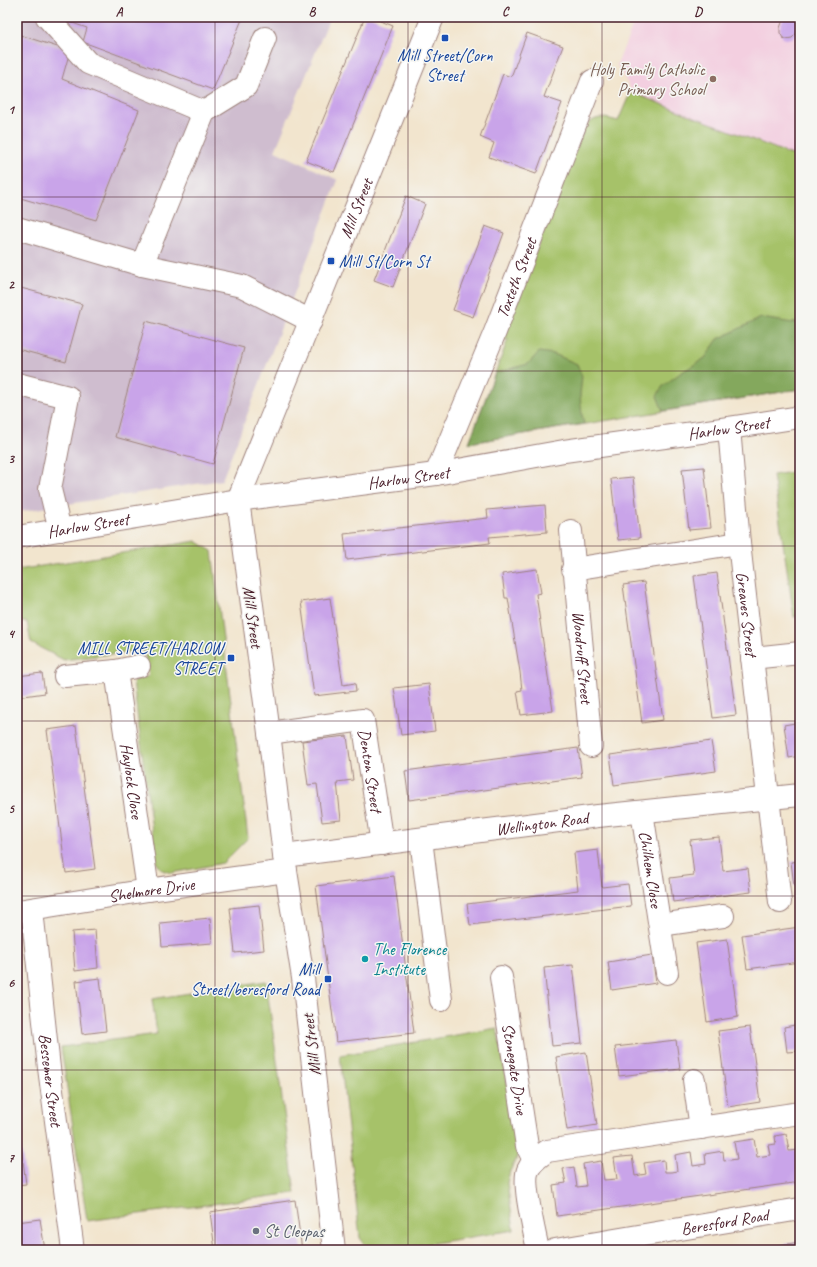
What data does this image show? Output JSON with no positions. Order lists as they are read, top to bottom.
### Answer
{
  "streets": {
    "street": [
      "Mill Street",
      "Toxteth Street",
      "Harlow Street",
      "Greaves Street",
      "Woodruff Street",
      "Denton Street",
      "Haylock Close",
      "Wellington Road",
      "Chilhem Close",
      "Shelmore Drive",
      "Stonegate Drive",
      "Bessemer Street",
      "Beresford Road"
    ]
  },
  "crossings": [
    ["Mill Street", "Harlow Street"],
    ["Mill Street", "Denton Street"],
    ["Mill Street", "Wellington Road"],
    ["Mill Street", "Shelmore Drive"],
    ["Toxteth Street", "Harlow Street"],
    ["Harlow Street", "Greaves Street"],
    ["Greaves Street", "Wellington Road"],
    ["Denton Street", "Wellington Road"],
    ["Haylock Close", "Shelmore Drive"],
    ["Wellington Road", "Chilhem Close"],
    ["Wellington Road", "Shelmore Drive"],
    ["Shelmore Drive", "Bessemer Street"]
  ],
  "places": {
    "transit": [
      "Mill Street/Corn Street",
      "Mill St/Corn St",
      "MILL STREET/HARLOW STREET",
      "Mill Street/beresford Road"
    ],
    "other": ["Holy Family Catholic Primary School", "The Florence Institute", "St Cleopas"]
  },
  "grid": {
    "columns": [
      "A",
      "B",
      "C",
      "D"
    ],
    "rows": [
      "1",
      "2",
      "3",
      "4",
      "5",
      "6",
      "7"
    ]
  }
}
